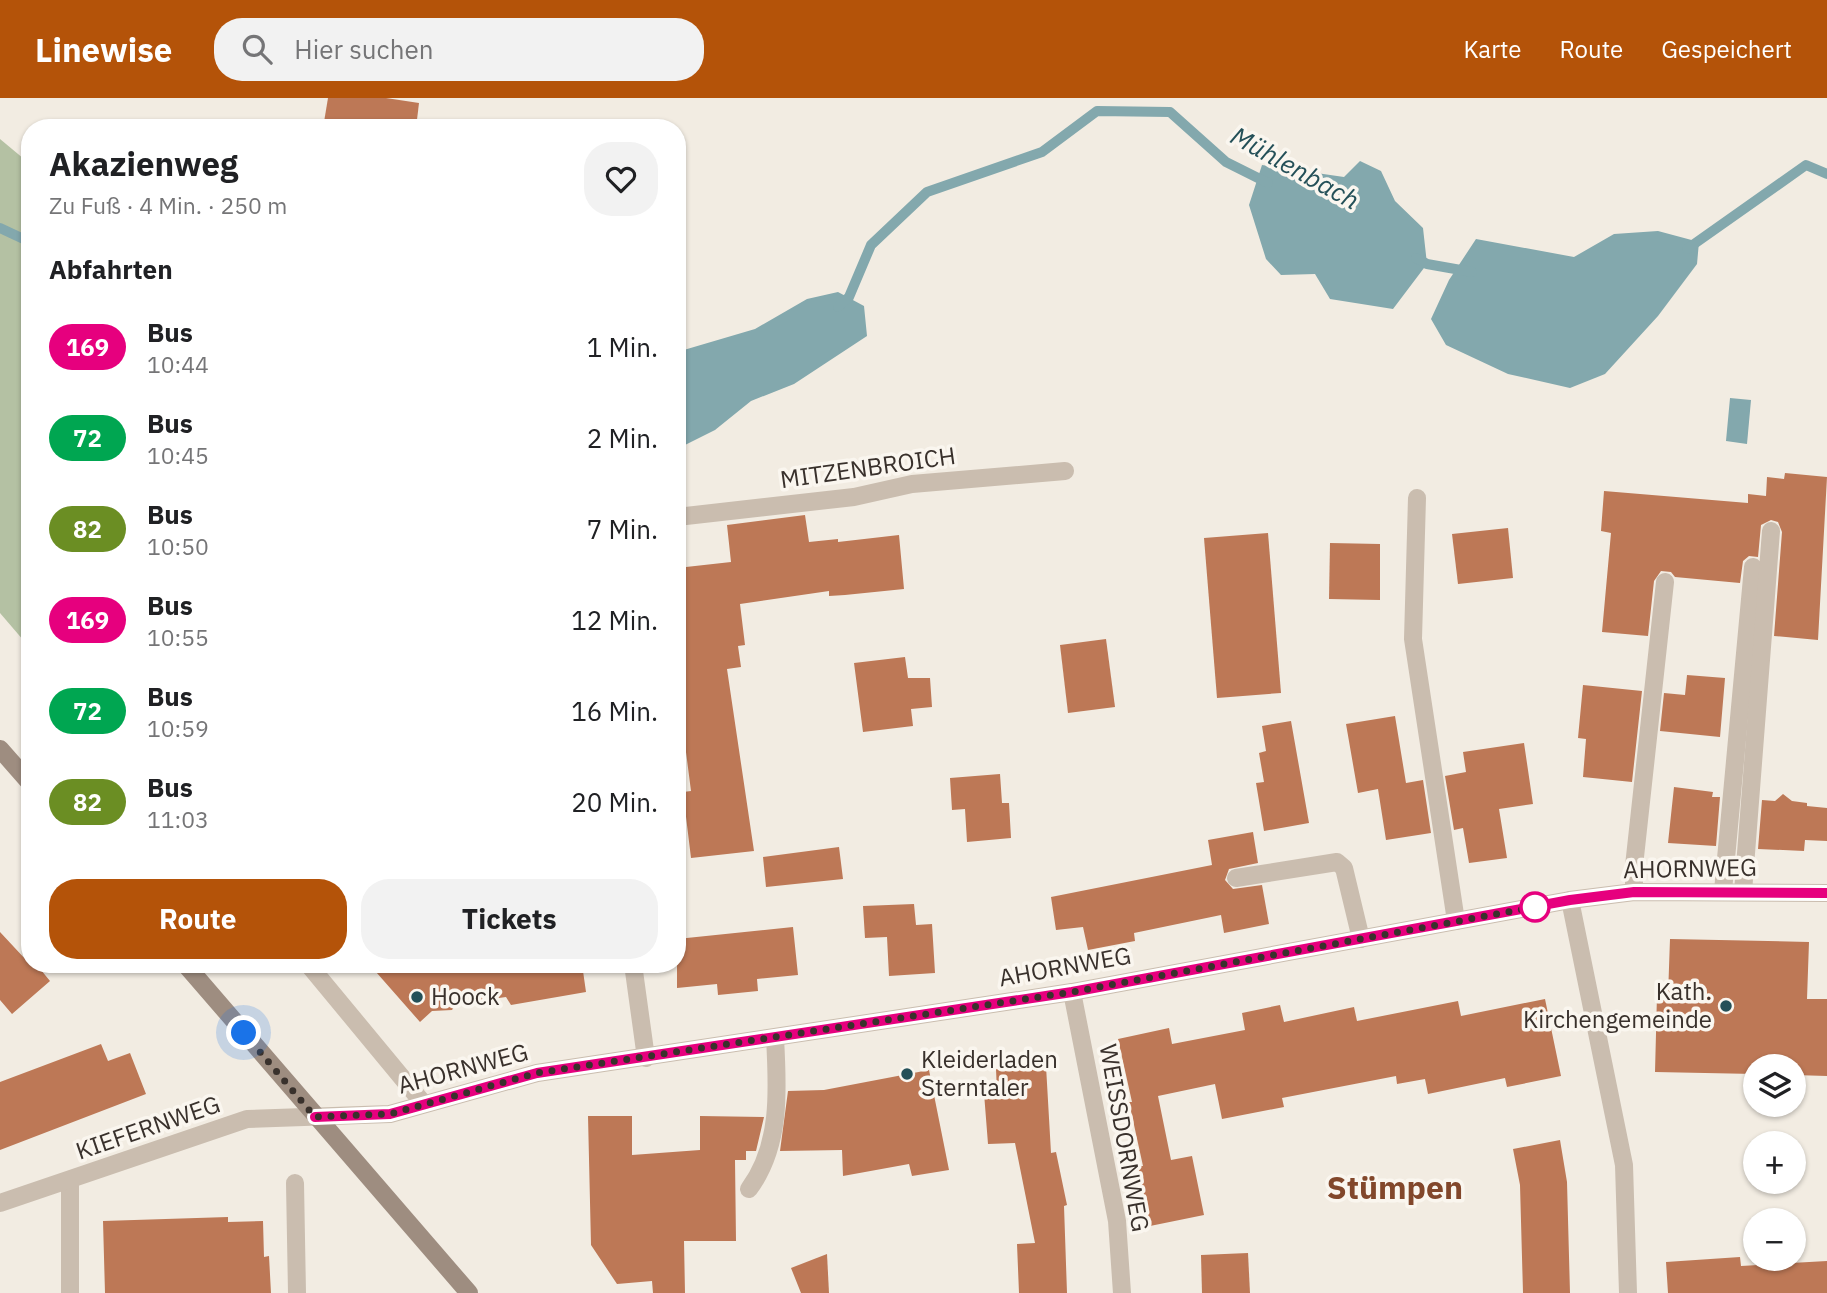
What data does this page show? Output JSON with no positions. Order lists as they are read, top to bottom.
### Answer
{
  "streets": {
    "street": [
      "MITZENBROICH",
      "AHORNWEG",
      "KIEFERNWEG",
      "WEISSDORNWEG"
    ]
  },
  "crossings": [
    ["AHORNWEG", "KIEFERNWEG"],
    ["AHORNWEG", "WEISSDORNWEG"]
  ],
  "districts": ["Stümpen"],
  "water": ["Mühlenbach"],
  "places": ["Hoock", "Kath. Kirchengemeinde", "Kleiderladen Sterntaler"],
  "lines": ["bus line 169"],
  "page": {
    "header": "Linewise",
    "search": "Hier suchen",
    "nav": ["Karte", "Route", "Gespeichert"],
    "heading": [
      ["Akazienweg", "Zu Fuß · 4 Min. · 250 m"],
      "Abfahrten"
    ],
    "list": [
      {
        "mark": "169",
        "name": "Bus",
        "note": "10:44",
        "value": "1 Min."
      },
      {
        "mark": "72",
        "name": "Bus",
        "note": "10:45",
        "value": "2 Min."
      },
      {
        "mark": "82",
        "name": "Bus",
        "note": "10:50",
        "value": "7 Min."
      },
      {
        "mark": "169",
        "name": "Bus",
        "note": "10:55",
        "value": "12 Min."
      },
      {
        "mark": "72",
        "name": "Bus",
        "note": "10:59",
        "value": "16 Min."
      },
      {
        "mark": "82",
        "name": "Bus",
        "note": "11:03",
        "value": "20 Min."
      }
    ],
    "buttons": ["Route", "Tickets"],
    "map_buttons": ["+", "−"]
  }
}
